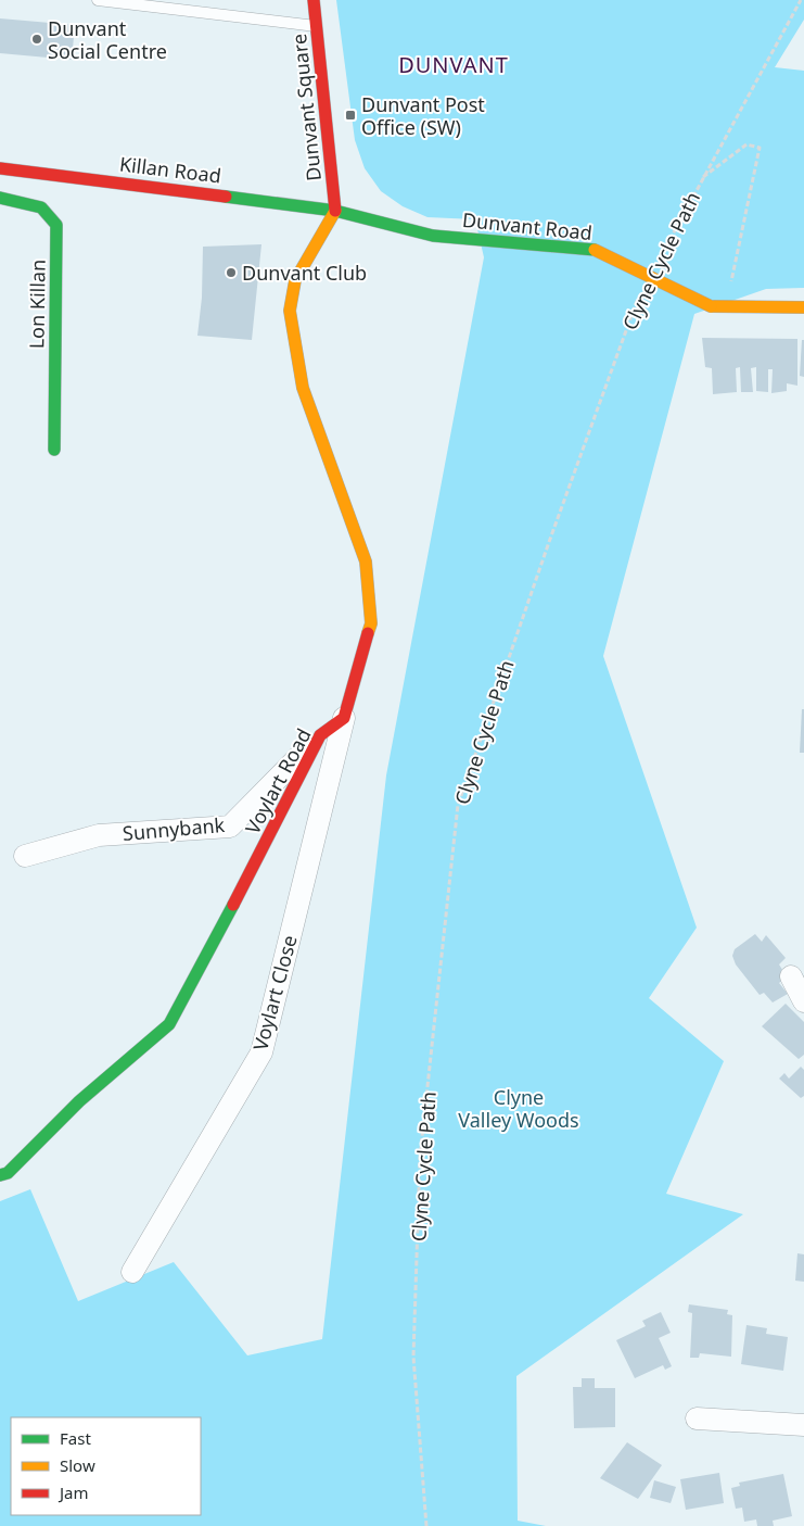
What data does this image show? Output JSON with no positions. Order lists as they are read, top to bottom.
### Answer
{
  "streets": {
    "street": [
      "Dunvant Square",
      "Killan Road",
      "Dunvant Road",
      "Lon Killan",
      "Voylart Road",
      "Sunnybank",
      "Voylart Close"
    ],
    "path": ["Clyne Cycle Path"]
  },
  "crossings": [
    ["Dunvant Square", "Killan Road"],
    ["Dunvant Square", "Dunvant Road"],
    ["Killan Road", "Dunvant Road"],
    ["Voylart Road", "Sunnybank"],
    ["Voylart Road", "Voylart Close"]
  ],
  "districts": ["DUNVANT"],
  "parks": ["Clyne Valley Woods"],
  "places": {
    "other": ["Dunvant Social Centre", "Dunvant Club"],
    "transit": ["Dunvant Post Office (SW)"]
  },
  "legend": ["Fast", "Slow", "Jam"]
}
